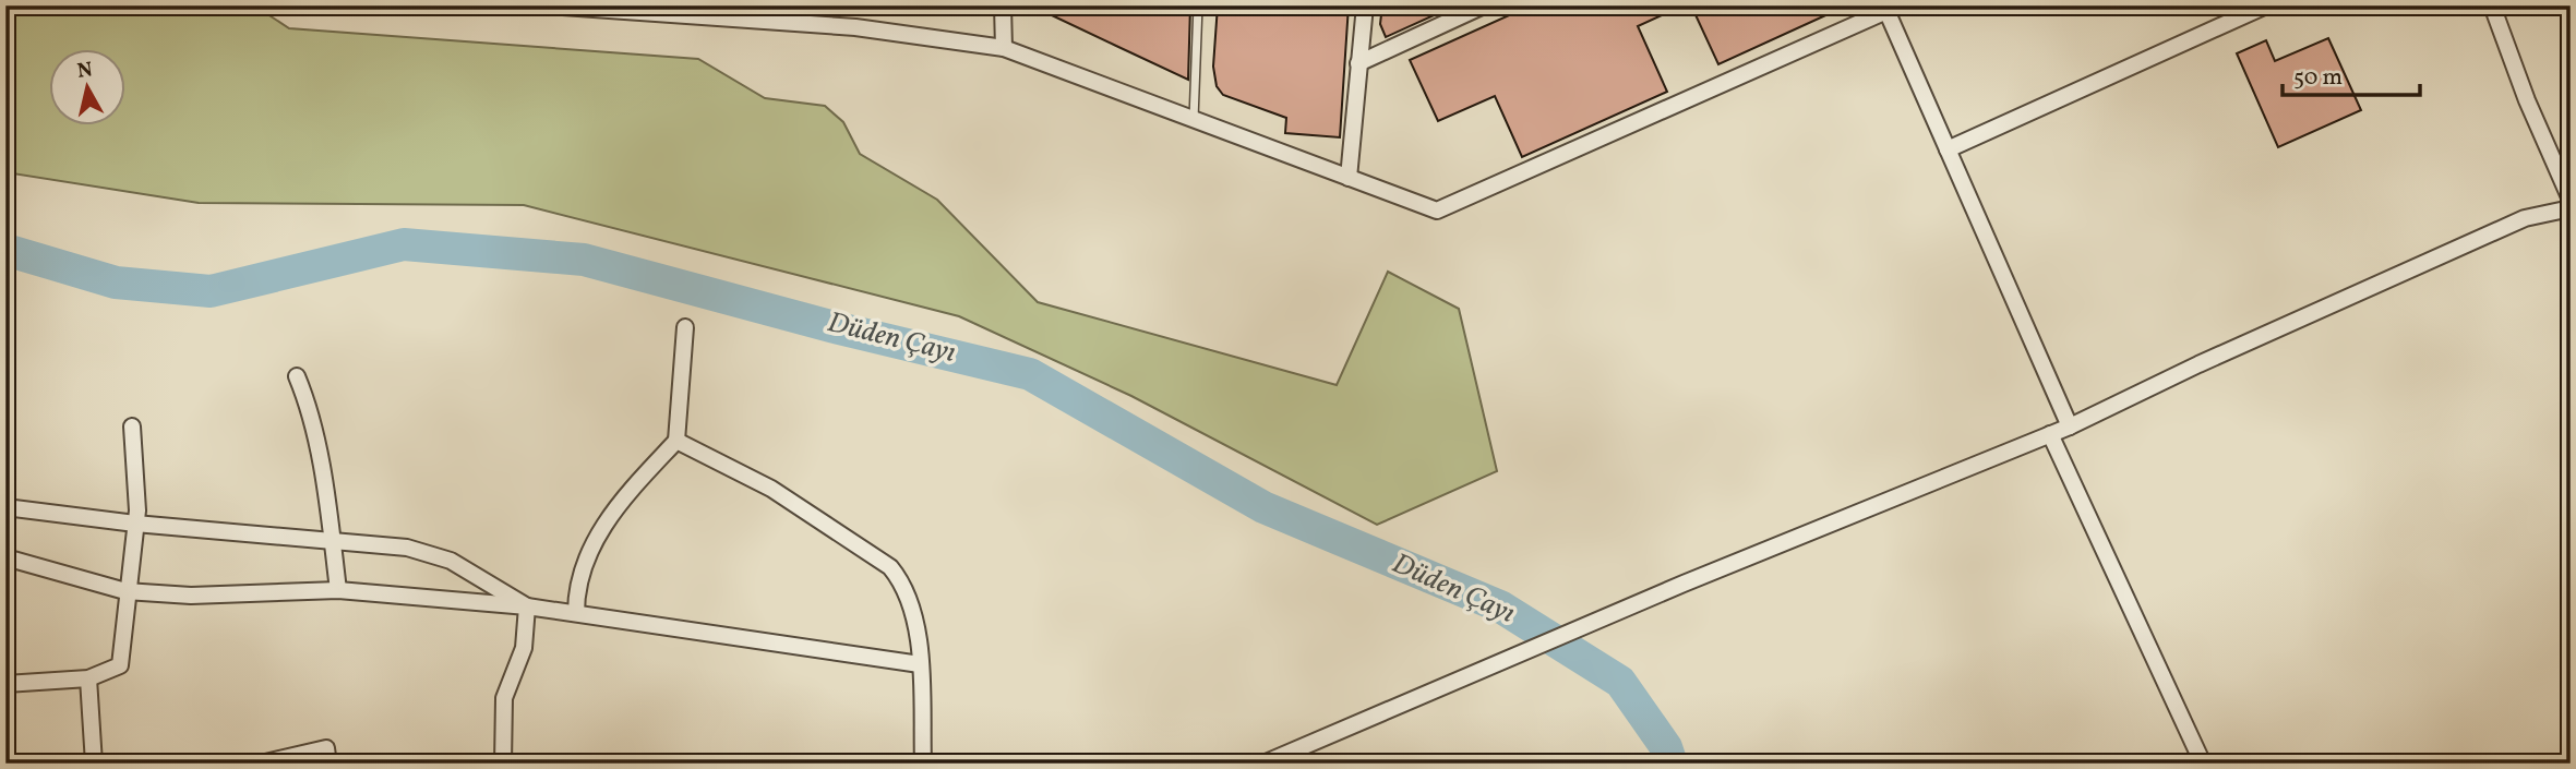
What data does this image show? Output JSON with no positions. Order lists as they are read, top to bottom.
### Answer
{
  "water": ["Düden Çayı"],
  "scale_bar": "50 m",
  "north": "top"
}
